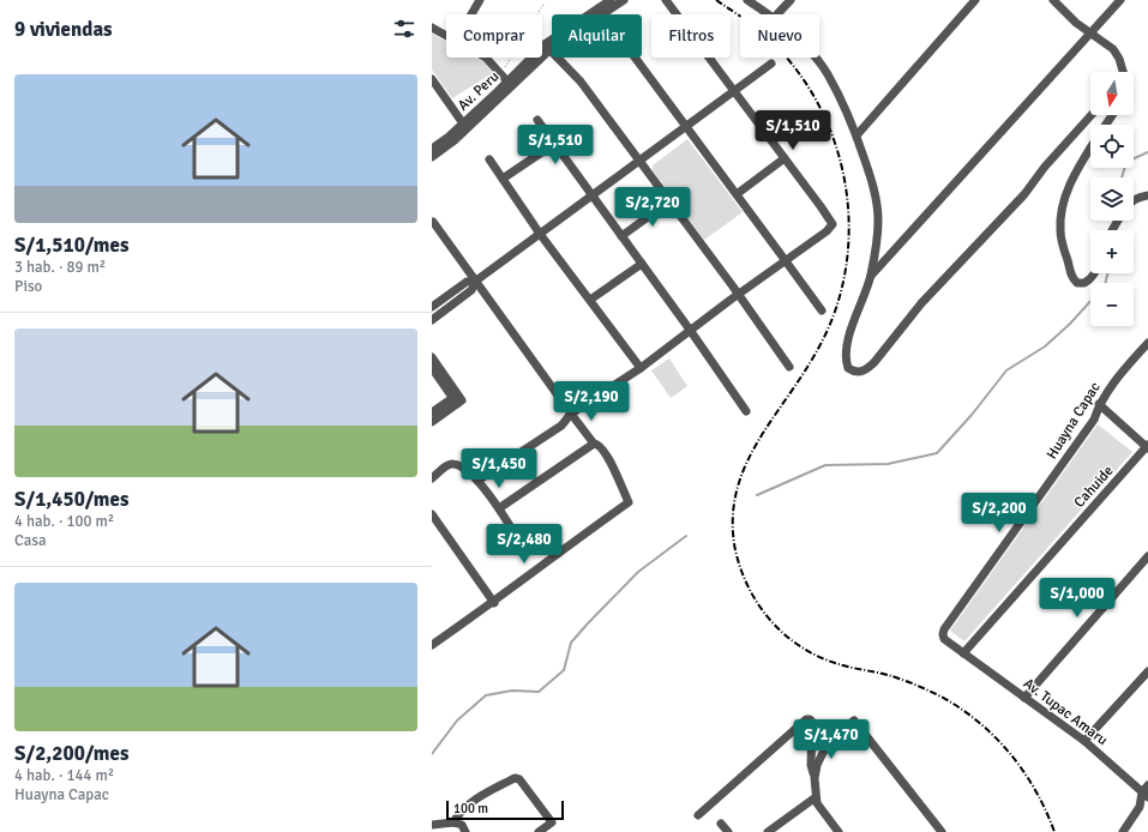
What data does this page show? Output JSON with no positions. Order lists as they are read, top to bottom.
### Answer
{
  "streets": {
    "street": [
      "Av. Peru",
      "Huayna Capac",
      "Cahuide",
      "Av. Tupac Amaru"
    ]
  },
  "crossings": [
    ["Huayna Capac", "Cahuide"],
    ["Huayna Capac", "Av. Tupac Amaru"],
    ["Cahuide", "Av. Tupac Amaru"]
  ],
  "scale_bar": "100 m",
  "north": "bottom",
  "page": {
    "heading": "9 viviendas",
    "chip": [
      "Comprar",
      "Alquilar",
      "Filtros",
      "Nuevo"
    ],
    "list": [
      {
        "name": "S/1,510/mes",
        "note": "3 hab. · 89 m² · Piso"
      },
      {
        "name": "S/1,450/mes",
        "note": "4 hab. · 100 m² · Casa"
      },
      {
        "name": "S/2,200/mes",
        "note": "4 hab. · 144 m² · Huayna Capac"
      }
    ],
    "map_buttons": ["+", "−"],
    "price": [
      "S/1,510",
      "S/1,510",
      "S/2,720",
      "S/2,190",
      "S/1,450",
      "S/2,200",
      "S/2,480",
      "S/1,000",
      "S/1,470"
    ],
    "scale": "100 m"
  }
}
